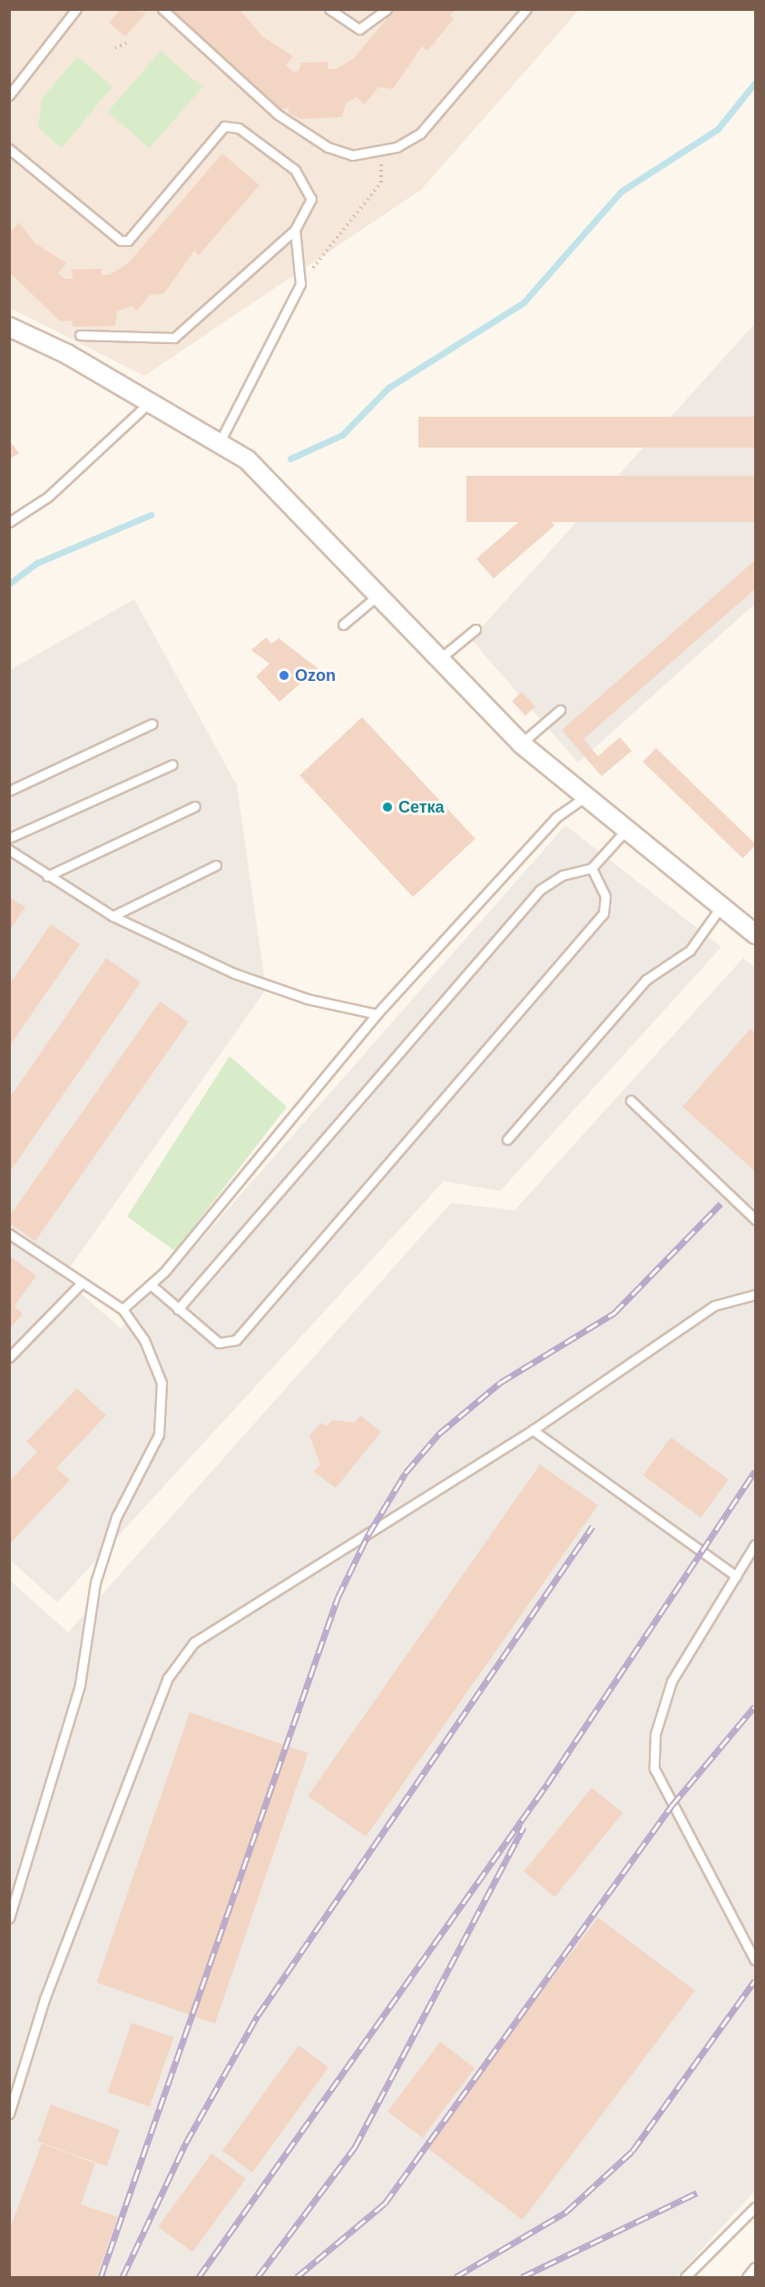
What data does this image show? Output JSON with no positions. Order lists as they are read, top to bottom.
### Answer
{
  "places": ["Ozon", "Сетка"]
}
